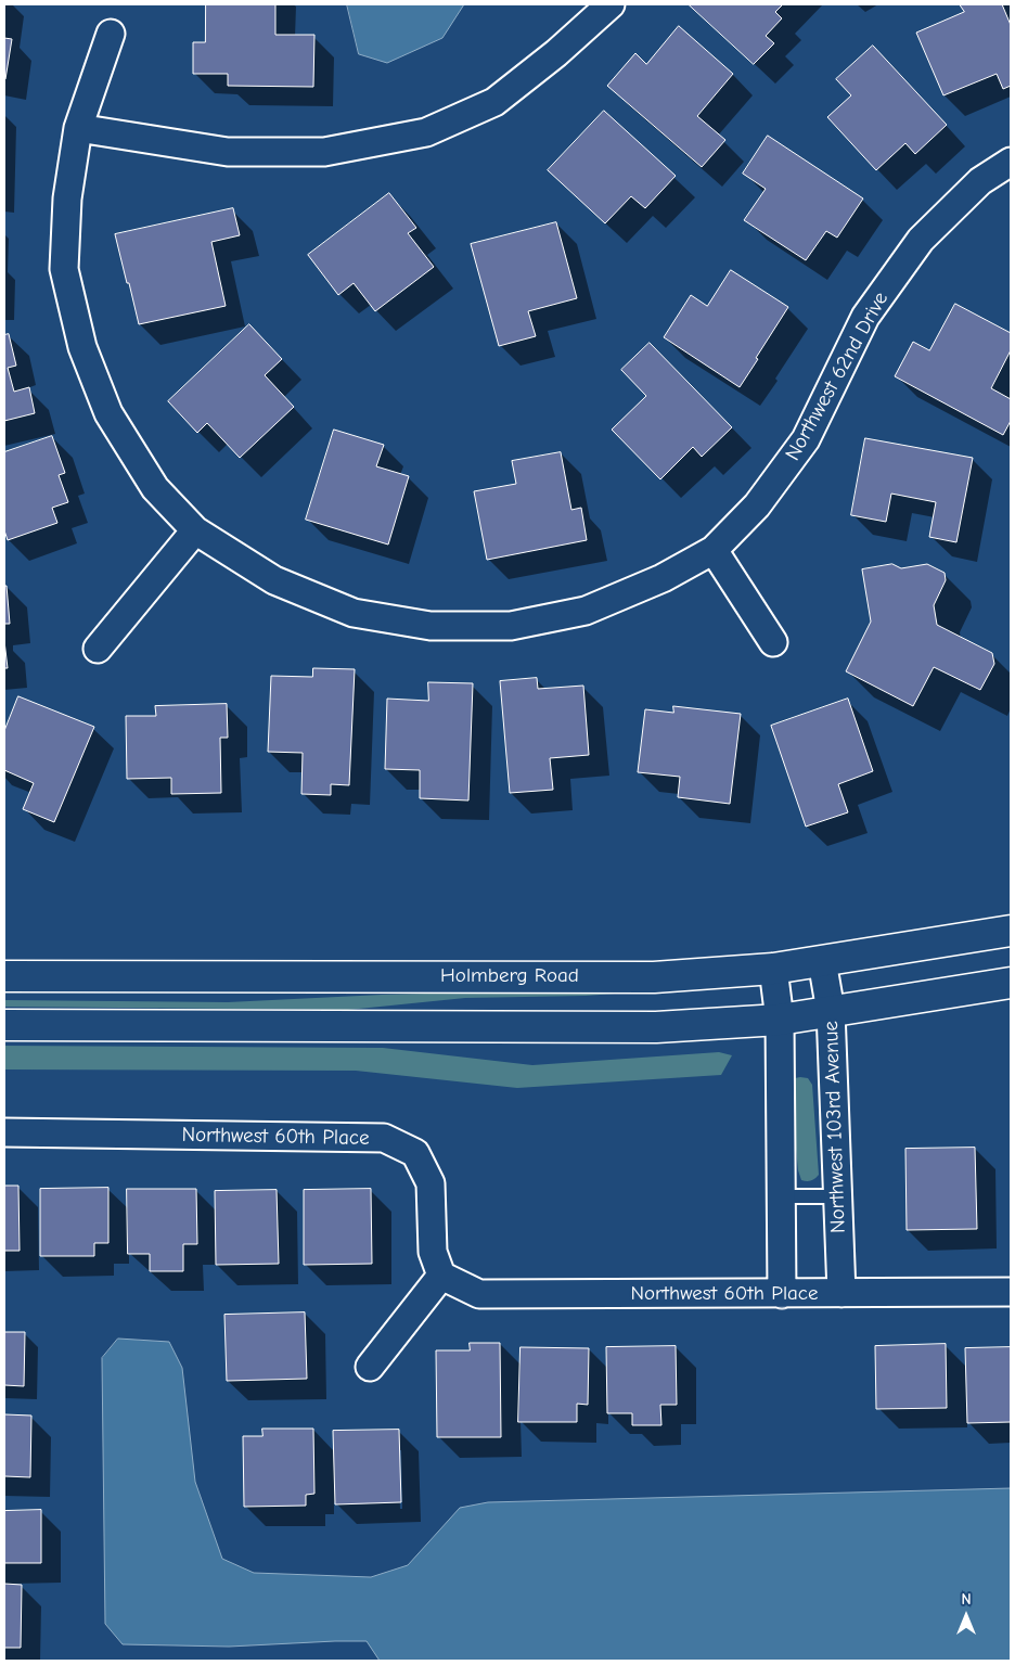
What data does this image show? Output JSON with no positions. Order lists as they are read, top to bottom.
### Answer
{
  "streets": {
    "street": [
      "Northwest 62nd Drive",
      "Holmberg Road",
      "Northwest 103rd Avenue",
      "Northwest 60th Place"
    ]
  },
  "crossings": [
    ["Holmberg Road", "Northwest 103rd Avenue"],
    ["Northwest 103rd Avenue", "Northwest 60th Place"]
  ],
  "north": "top"
}
